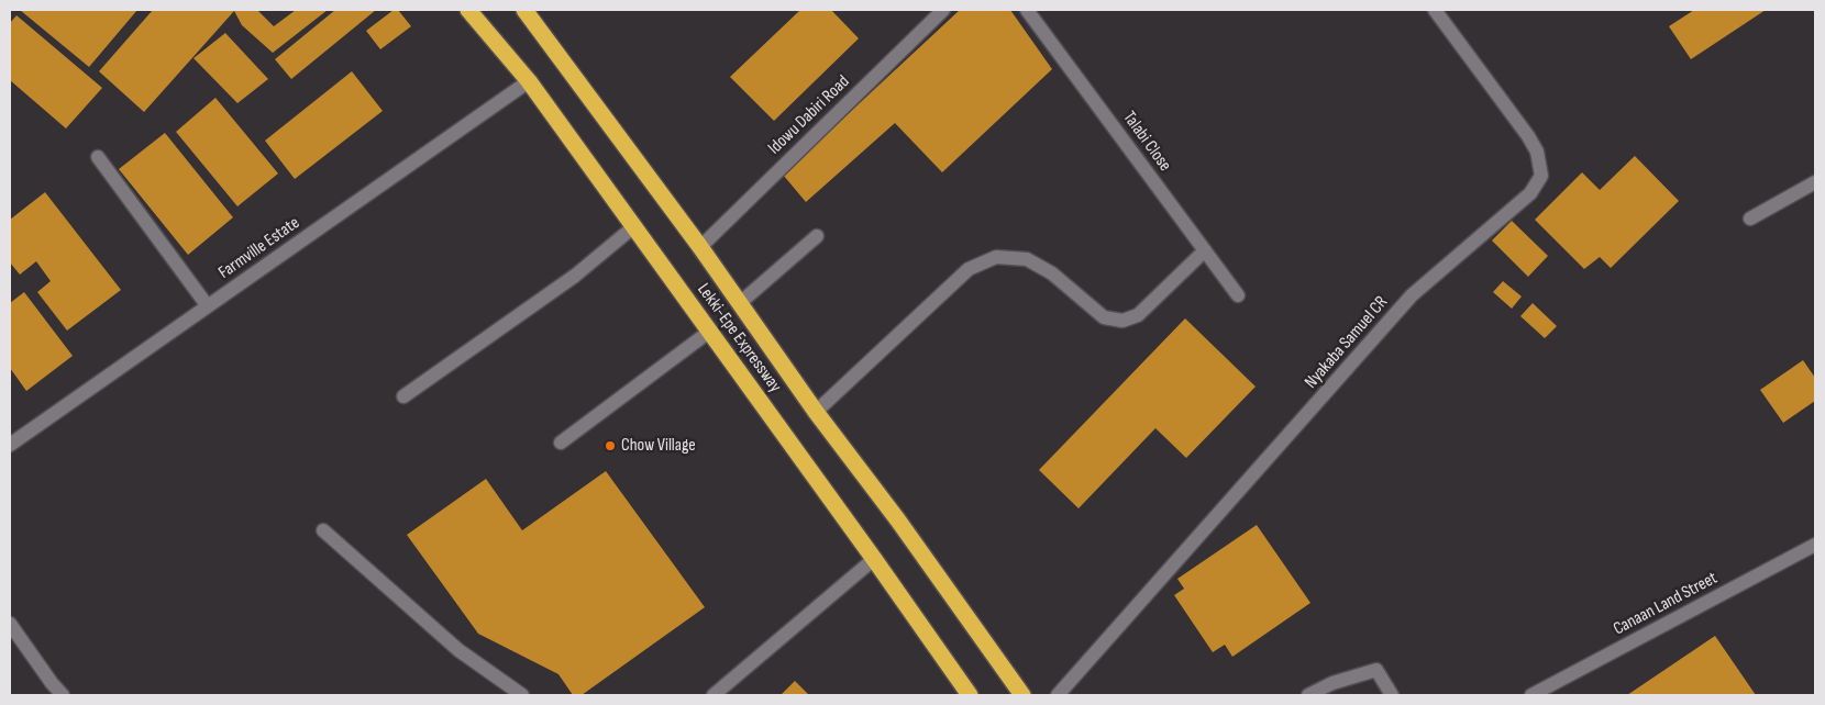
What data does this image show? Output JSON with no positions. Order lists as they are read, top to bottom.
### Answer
{
  "streets": {
    "highway": ["Lekki-Epe Expressway"],
    "street": [
      "Idowu Dabiri Road",
      "Talabi Close",
      "Farmville Estate",
      "Nyakaba Samuel CR",
      "Canaan Land Street"
    ]
  },
  "crossings": [
    ["Idowu Dabiri Road", "Lekki-Epe Expressway"],
    ["Farmville Estate", "Lekki-Epe Expressway"]
  ],
  "places": ["Chow Village"]
}
